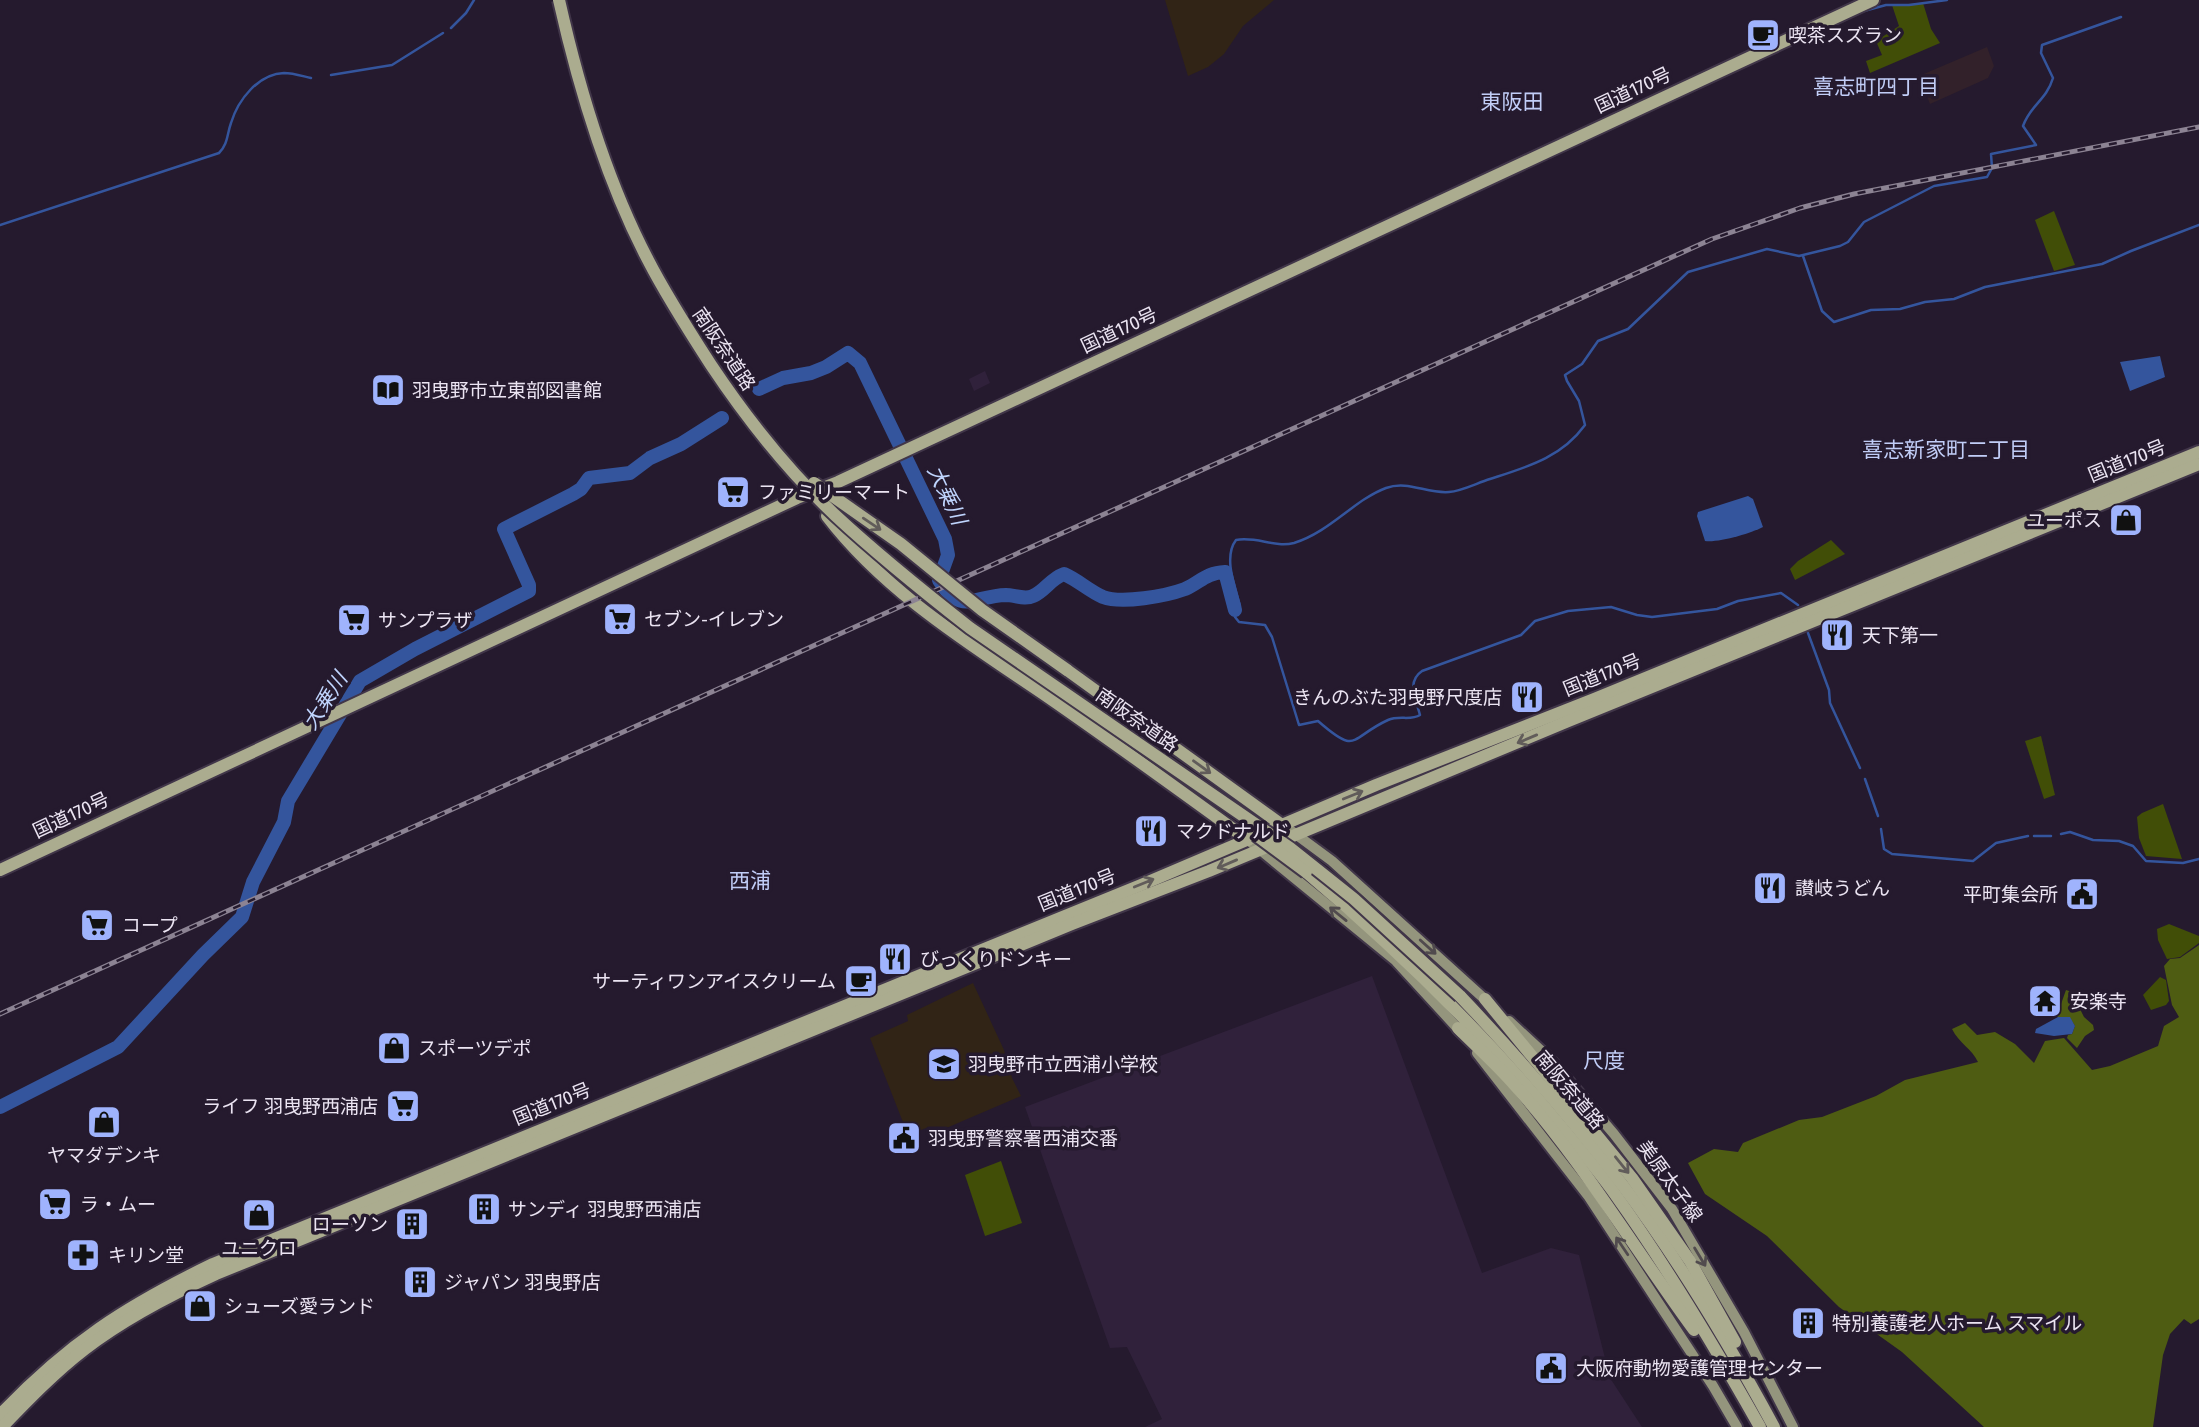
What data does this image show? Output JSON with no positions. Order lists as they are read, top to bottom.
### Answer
{
  "streets": {
    "highway": ["国道170号", "南阪奈道路"],
    "main road": ["美原太子線"]
  },
  "crossings": [
    ["国道170号", "美原太子線"]
  ],
  "districts": [
    "喜志町四丁目",
    "東阪田",
    "喜志新家町二丁目",
    "西浦",
    "尺度"
  ],
  "water": ["大乗川"],
  "places": {
    "cafe": ["喫茶スズラン", "サーティワンアイスクリーム"],
    "library": ["羽曳野市立東部図書館"],
    "supermarket": [
      "ファミリーマート",
      "セブン-イレブン",
      "サンプラザ",
      "コープ",
      "ライフ 羽曳野西浦店",
      "ラ・ムー"
    ],
    "shop": [
      "ユーポス",
      "スポーツデポ",
      "ヤマダデンキ",
      "ユニクロ",
      "シューズ愛ランド"
    ],
    "restaurant": [
      "天下第一",
      "きんのぶた羽曳野尺度店",
      "マクドナルド",
      "讃岐うどん",
      "びっくりドンキー"
    ],
    "public building": ["平町集会所", "羽曳野警察署西浦交番", "大阪府動物愛護管理センター"],
    "temple": ["安楽寺"],
    "school or university": ["羽曳野市立西浦小学校"],
    "building": [
      "サンディ 羽曳野西浦店",
      "ローソン",
      "ジャパン 羽曳野店",
      "特別養護老人ホーム スマイル"
    ],
    "pharmacy": ["キリン堂"]
  }
}
